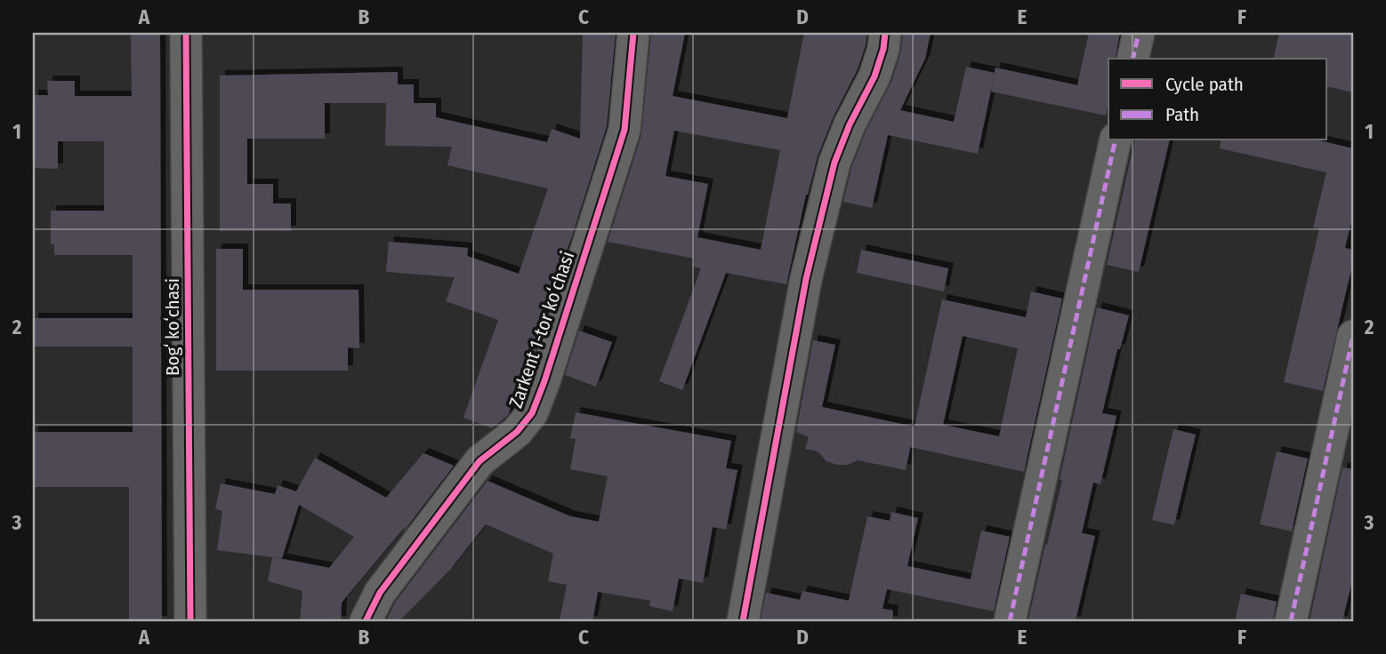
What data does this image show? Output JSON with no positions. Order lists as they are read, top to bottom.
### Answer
{
  "streets": {
    "street": ["Bogʻ koʻchasi", "Zarkent 1-tor koʻchasi"]
  },
  "legend": ["Cycle path", "Path"],
  "grid": {
    "columns": [
      "A",
      "B",
      "C",
      "D",
      "E",
      "F"
    ],
    "rows": ["1", "2", "3"]
  }
}
